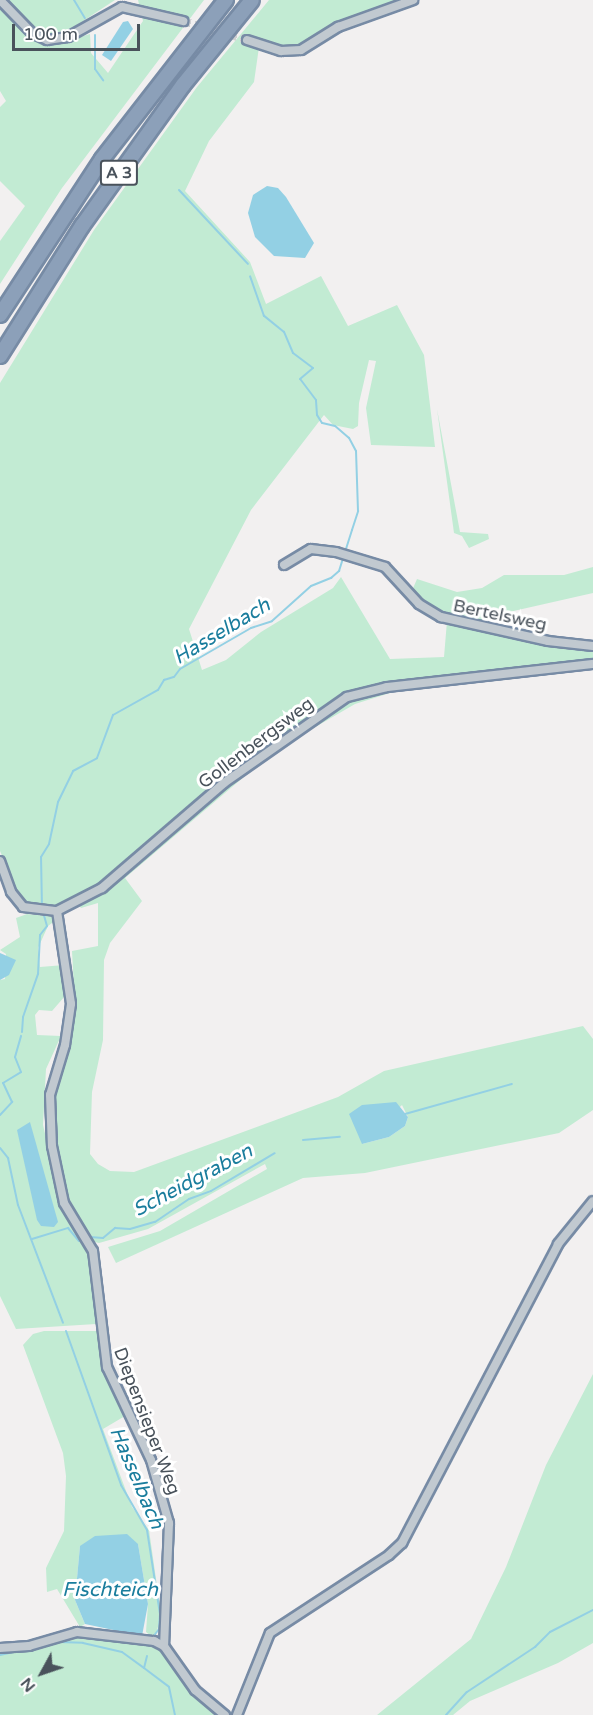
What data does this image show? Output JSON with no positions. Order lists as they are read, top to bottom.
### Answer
{
  "streets": {
    "highway": ["A 3"],
    "street": ["Bertelsweg", "Gollenbergsweg", "Diepensieper Weg"]
  },
  "crossings": [
    ["Gollenbergsweg", "Diepensieper Weg"]
  ],
  "water": ["Hasselbach", "Scheidgraben", "Fischteich"],
  "scale_bar": "100 m",
  "north": "bottom left"
}
